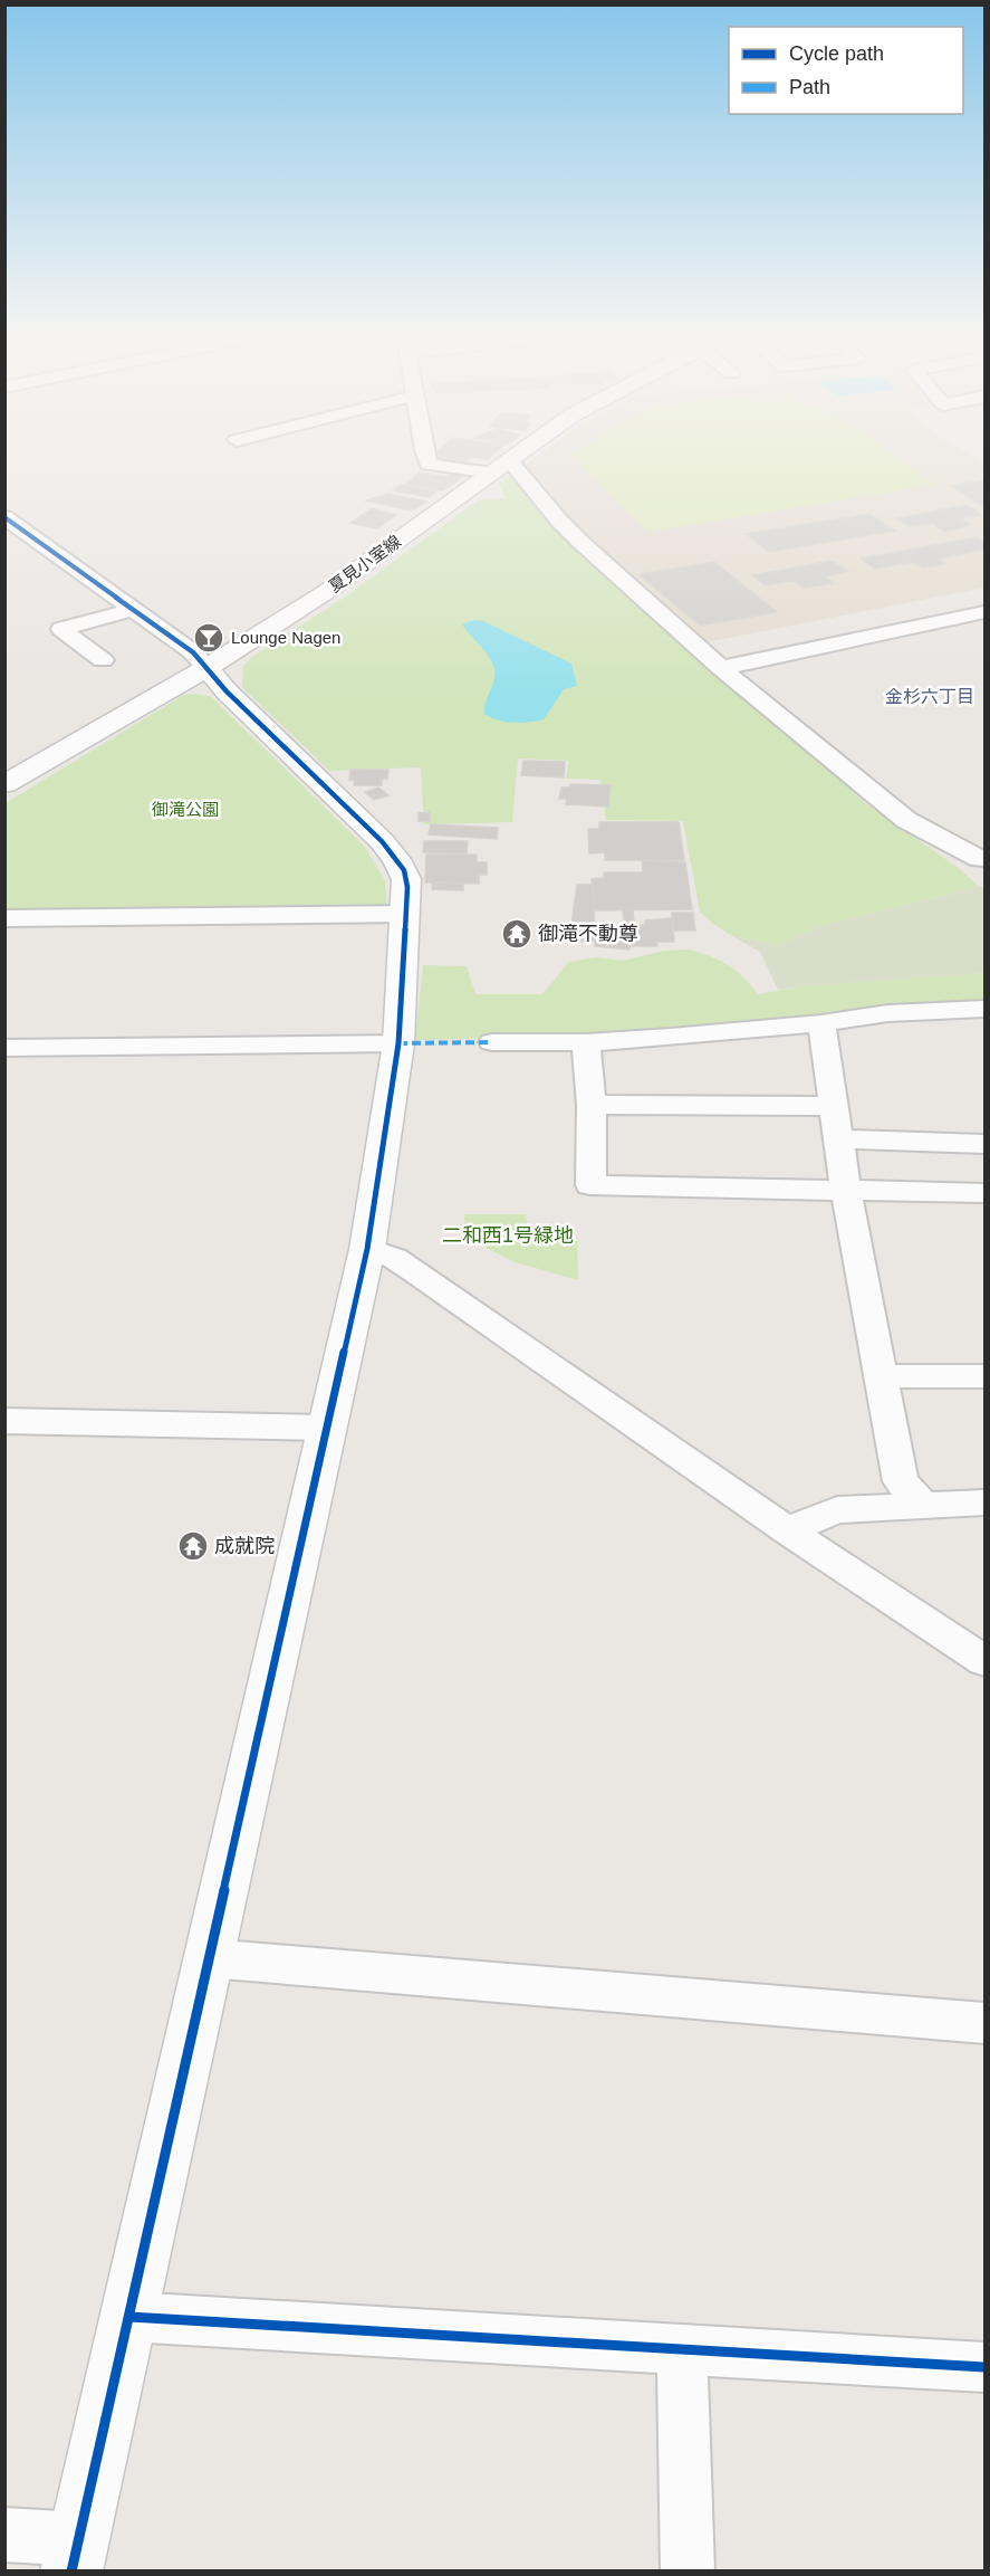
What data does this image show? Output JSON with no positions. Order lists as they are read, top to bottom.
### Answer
{
  "streets": {
    "street": ["夏見小室線"]
  },
  "districts": ["金杉六丁目"],
  "parks": ["御滝公園", "二和西1号緑地"],
  "places": {
    "bar": ["Lounge Nagen"],
    "temple": ["御滝不動尊", "成就院"]
  },
  "legend": ["Cycle path", "Path"]
}
